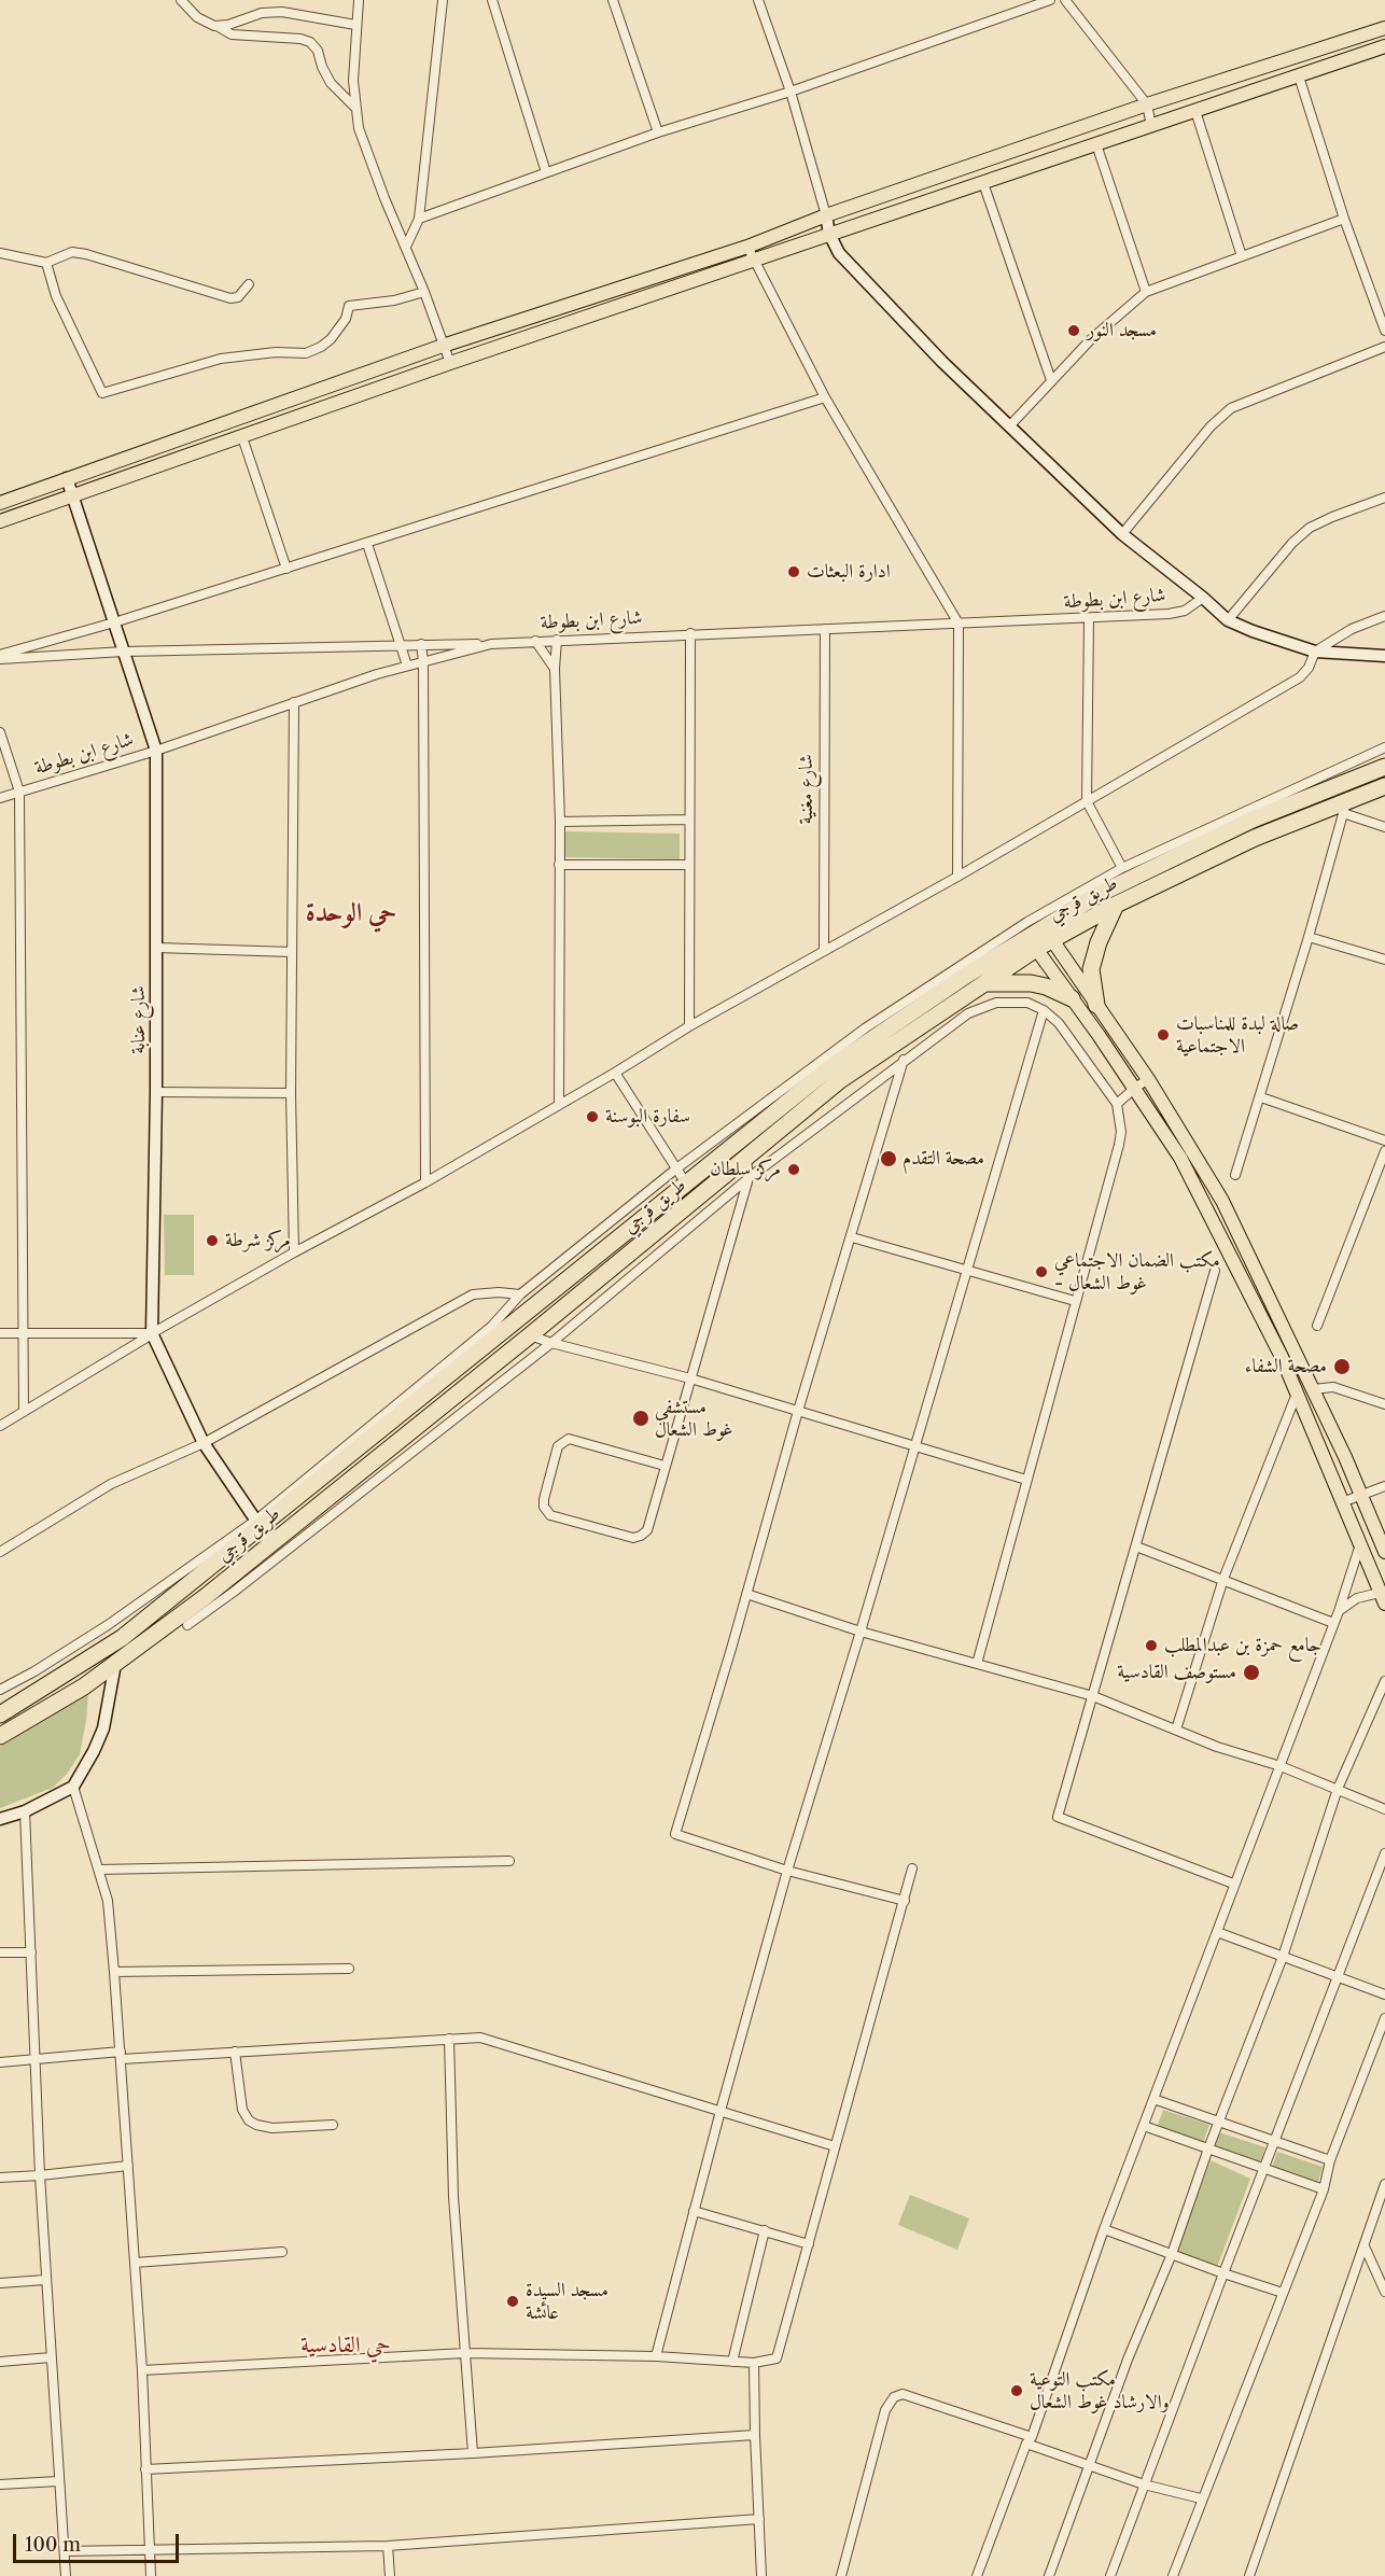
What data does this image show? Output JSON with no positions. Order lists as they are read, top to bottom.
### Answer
{
  "streets": {
    "highway": ["طريق قرجي"],
    "street": ["شارع ابن بطوطة", "شارع مغنية", "شارع عنابة"]
  },
  "crossings": [
    ["شارع ابن بطوطة", "شارع مغنية"],
    ["شارع ابن بطوطة", "شارع عنابة"],
    ["طريق قرجي", "شارع عنابة"]
  ],
  "districts": ["حي الوحدة", "حي القادسية"],
  "places": [
    "مسجد النور",
    "ادارة البعثات",
    "صالة لبدة للمناسبات الاجتماعية",
    "سفارة البوسنة",
    "مصحة التقدم",
    "مركز سلطان",
    "مركز شرطة",
    "مكتب الضمان الاجتماعي - غوط الشعال",
    "مصحة الشفاء",
    "مستشفي غوط الشعال",
    "جامع حمزة بن عبدالمطلب",
    "مستوصف القادسية",
    "مسجد السيدة عائشة",
    "مكتب التوعية والارشاد غوط الشعال"
  ],
  "scale_bar": "100 m"
}
